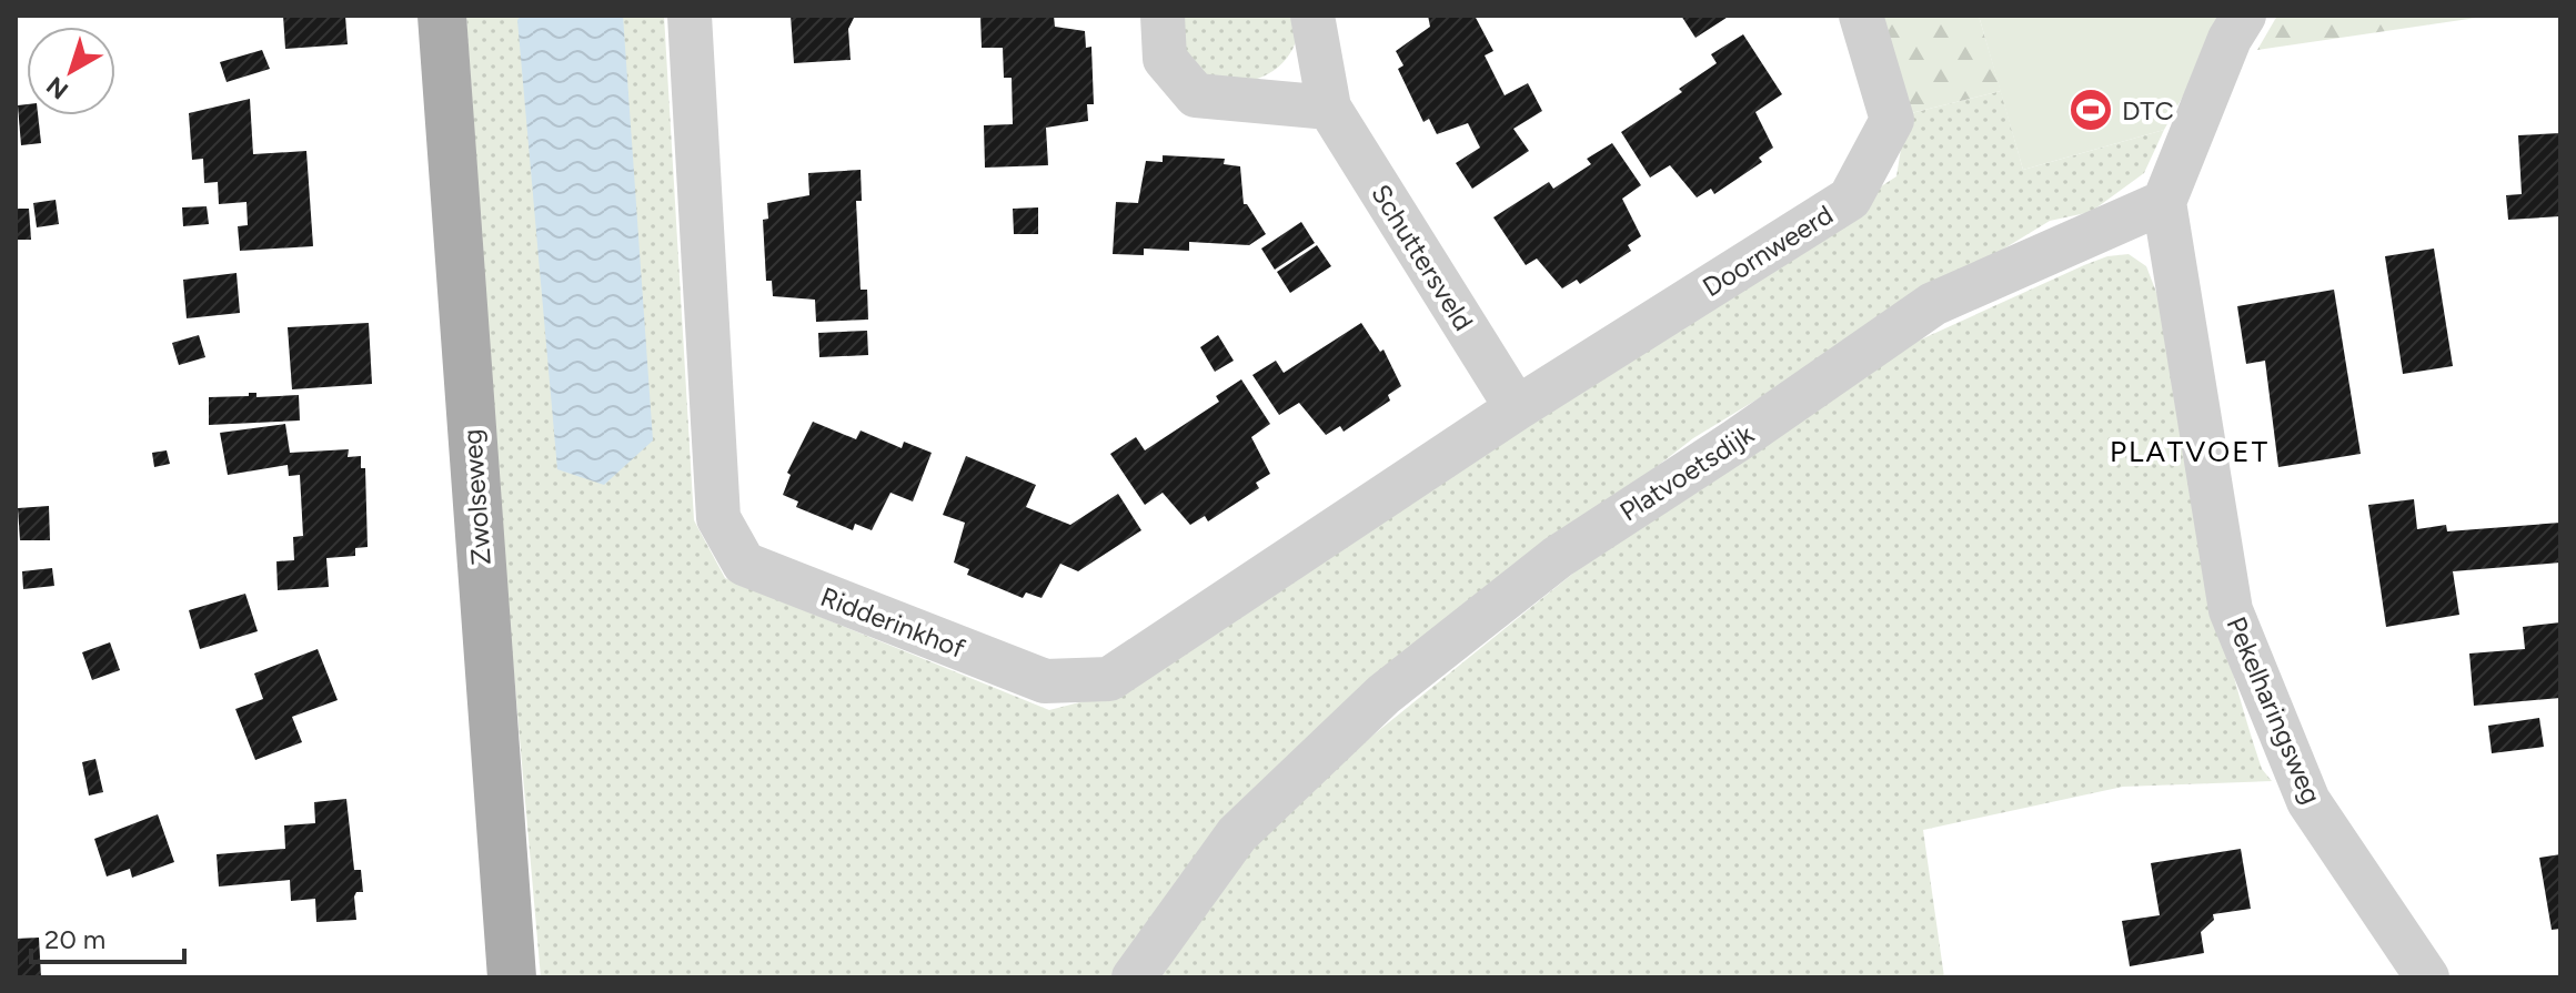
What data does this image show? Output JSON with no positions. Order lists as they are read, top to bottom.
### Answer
{
  "streets": {
    "main road": ["Zwolseweg"],
    "street": [
      "Doornweerd",
      "Schuttersveld",
      "Platvoetsdijk",
      "Ridderinkhof",
      "Pekelharingsweg"
    ]
  },
  "crossings": [
    ["Doornweerd", "Schuttersveld"],
    ["Doornweerd", "Ridderinkhof"],
    ["Schuttersveld", "Ridderinkhof"],
    ["Platvoetsdijk", "Pekelharingsweg"]
  ],
  "districts": ["PLATVOET"],
  "places": {
    "sports": ["DTC"]
  },
  "scale_bar": "20 m",
  "north": "bottom left"
}
